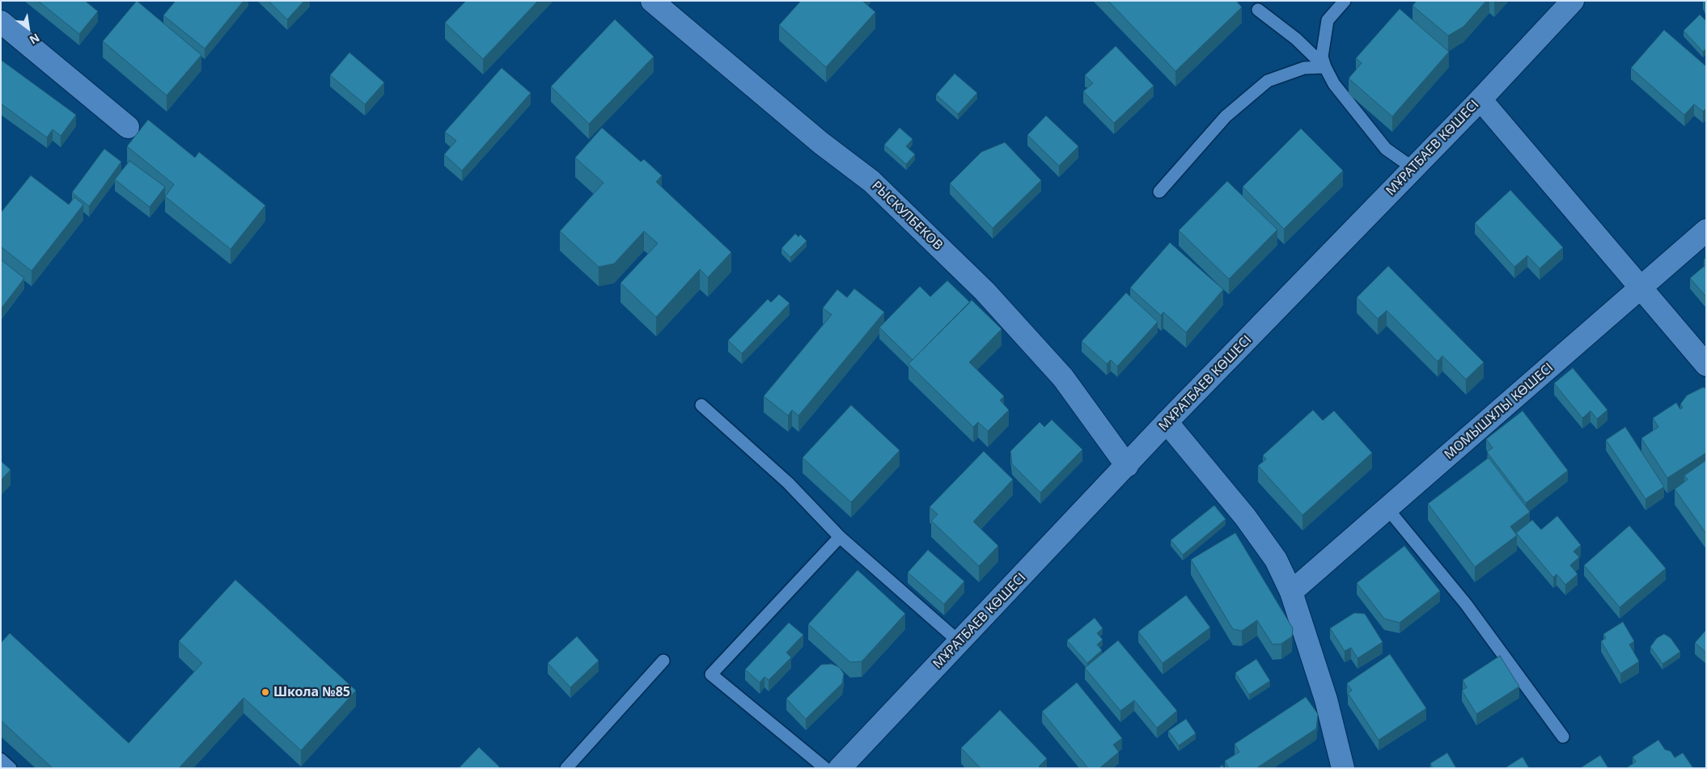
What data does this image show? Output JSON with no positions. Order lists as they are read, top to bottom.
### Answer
{
  "streets": {
    "street": ["МҰРАТБАЕВ КӨШЕСІ", "РЫСКУЛБЕКОВ", "МОМЫШҰЛЫ КӨШЕСІ"]
  },
  "crossings": [
    ["МҰРАТБАЕВ КӨШЕСІ", "РЫСКУЛБЕКОВ"]
  ],
  "places": ["Школа №85"],
  "north": "bottom right"
}
